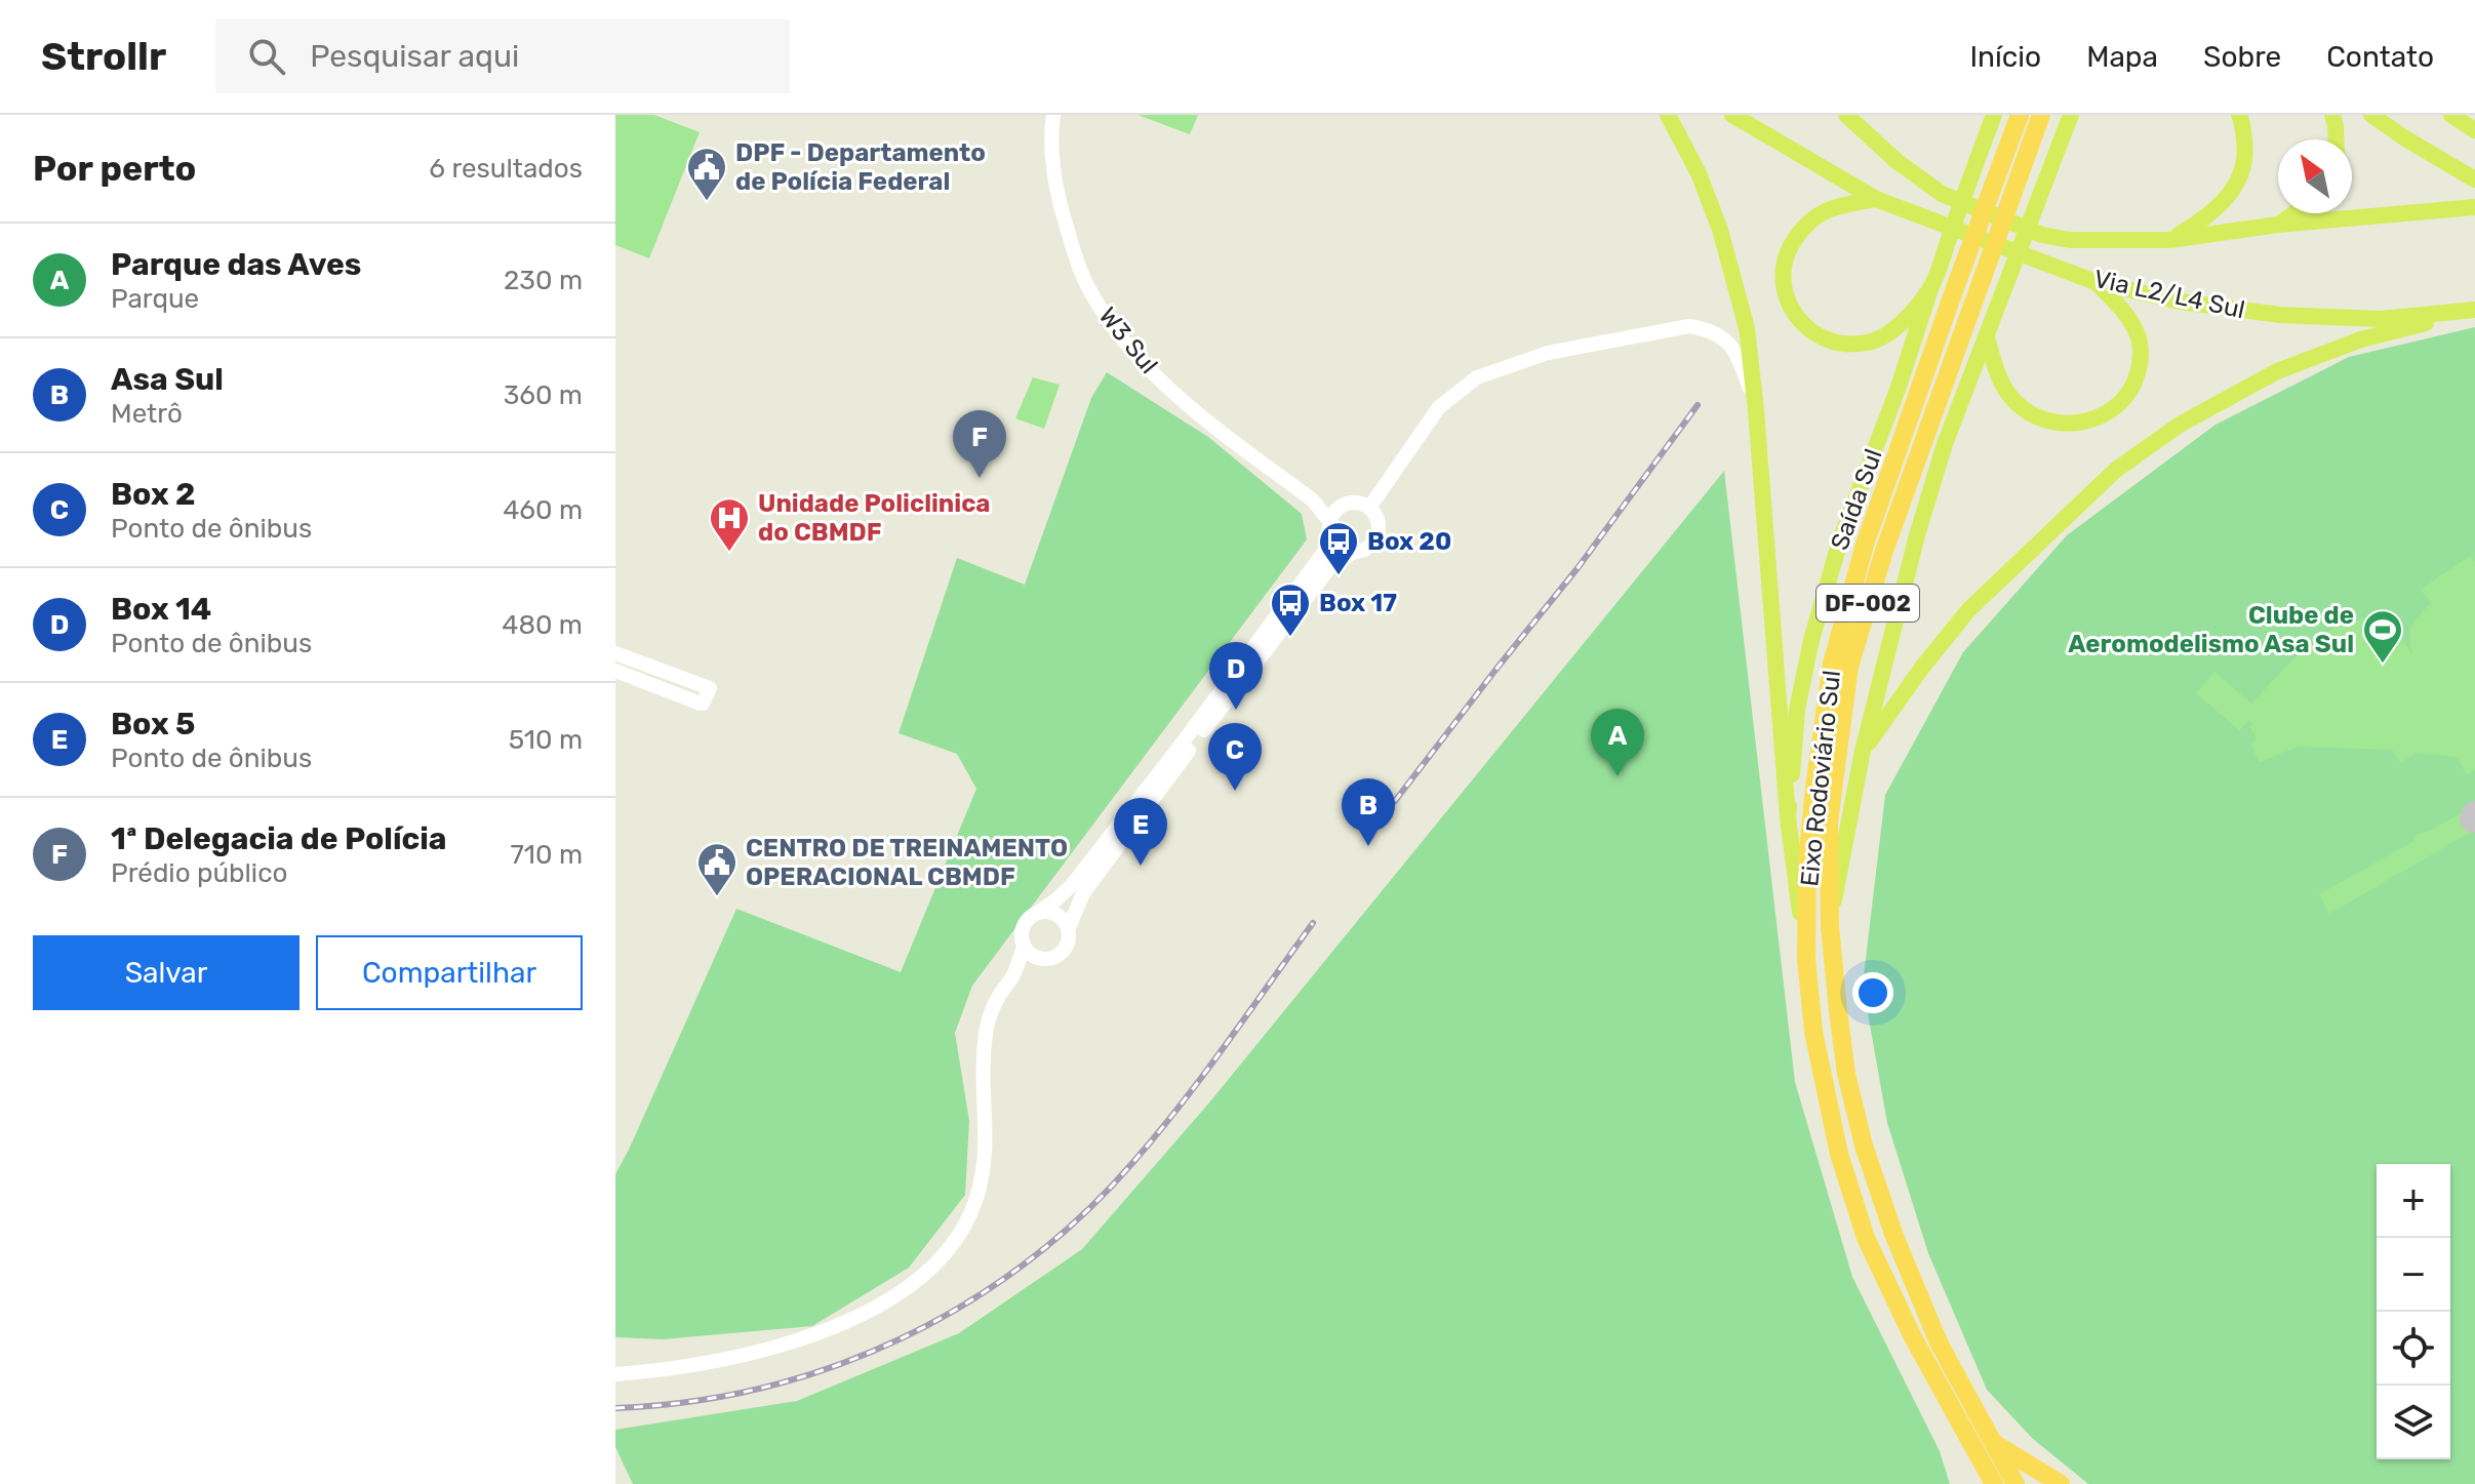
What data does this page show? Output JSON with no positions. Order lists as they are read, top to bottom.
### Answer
{
  "streets": {
    "highway": ["DF-002", "Eixo Rodoviário Sul"],
    "main road": ["Via L2/L4 Sul", "Saída Sul"],
    "street": ["W3 Sul"]
  },
  "crossings": [
    ["Saída Sul", "Eixo Rodoviário Sul"]
  ],
  "places": {
    "public building": ["DPF - Departamento de Polícia Federal", "CENTRO DE TREINAMENTO OPERACIONAL CBMDF"],
    "hospital": ["Unidade Policlinica do CBMDF"],
    "bus stop": ["Box 20", "Box 17"],
    "sports": ["Clube de Aeromodelismo Asa Sul"]
  },
  "north": "top left",
  "page": {
    "header": "Strollr",
    "search": "Pesquisar aqui",
    "nav": [
      "Início",
      "Mapa",
      "Sobre",
      "Contato"
    ],
    "heading": ["Por perto", "6 resultados"],
    "list": [
      {
        "mark": "A",
        "name": "Parque das Aves",
        "note": "Parque",
        "value": "230 m"
      },
      {
        "mark": "B",
        "name": "Asa Sul",
        "note": "Metrô",
        "value": "360 m"
      },
      {
        "mark": "C",
        "name": "Box 2",
        "note": "Ponto de ônibus",
        "value": "460 m"
      },
      {
        "mark": "D",
        "name": "Box 14",
        "note": "Ponto de ônibus",
        "value": "480 m"
      },
      {
        "mark": "E",
        "name": "Box 5",
        "note": "Ponto de ônibus",
        "value": "510 m"
      },
      {
        "mark": "F",
        "name": "1ª Delegacia de Polícia",
        "note": "Prédio público",
        "value": "710 m"
      }
    ],
    "pins": [
      "F",
      "D",
      "A",
      "C",
      "B",
      "E"
    ],
    "buttons": ["Salvar", "Compartilhar"],
    "map_buttons": ["+", "−"]
  }
}
